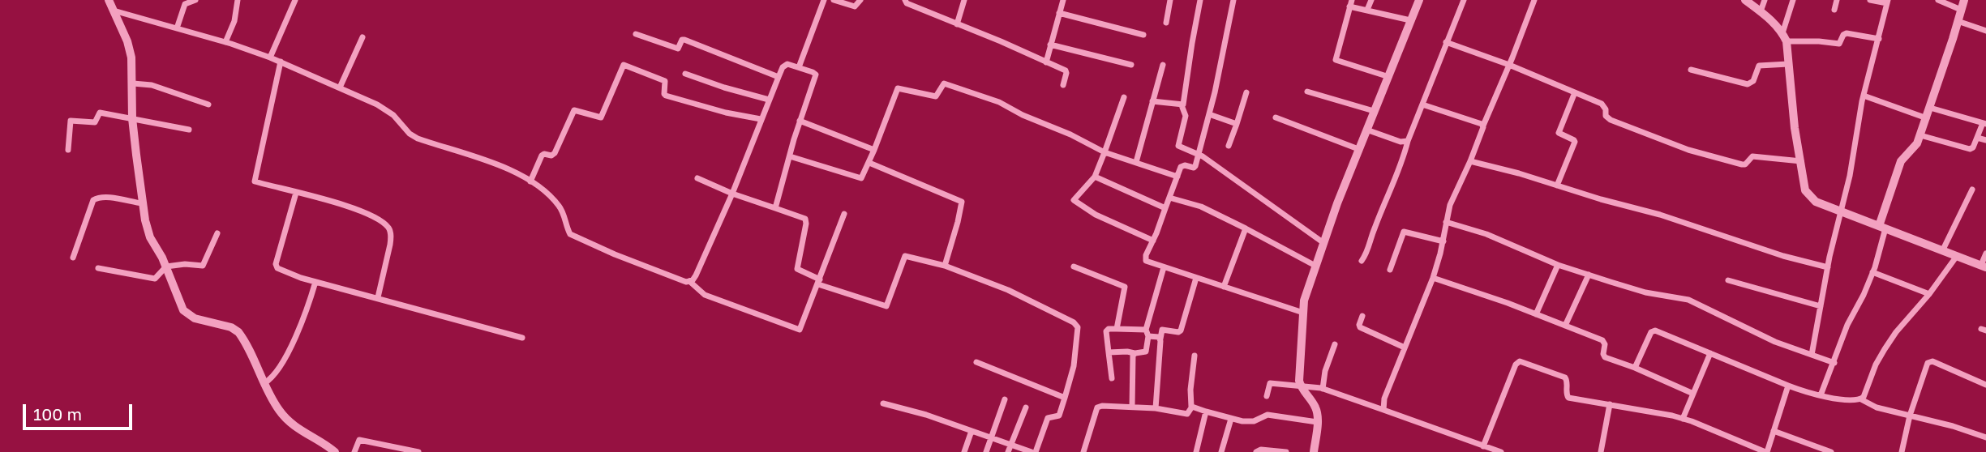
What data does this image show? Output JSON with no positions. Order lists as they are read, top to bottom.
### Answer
{
  "scale_bar": "100 m"
}
